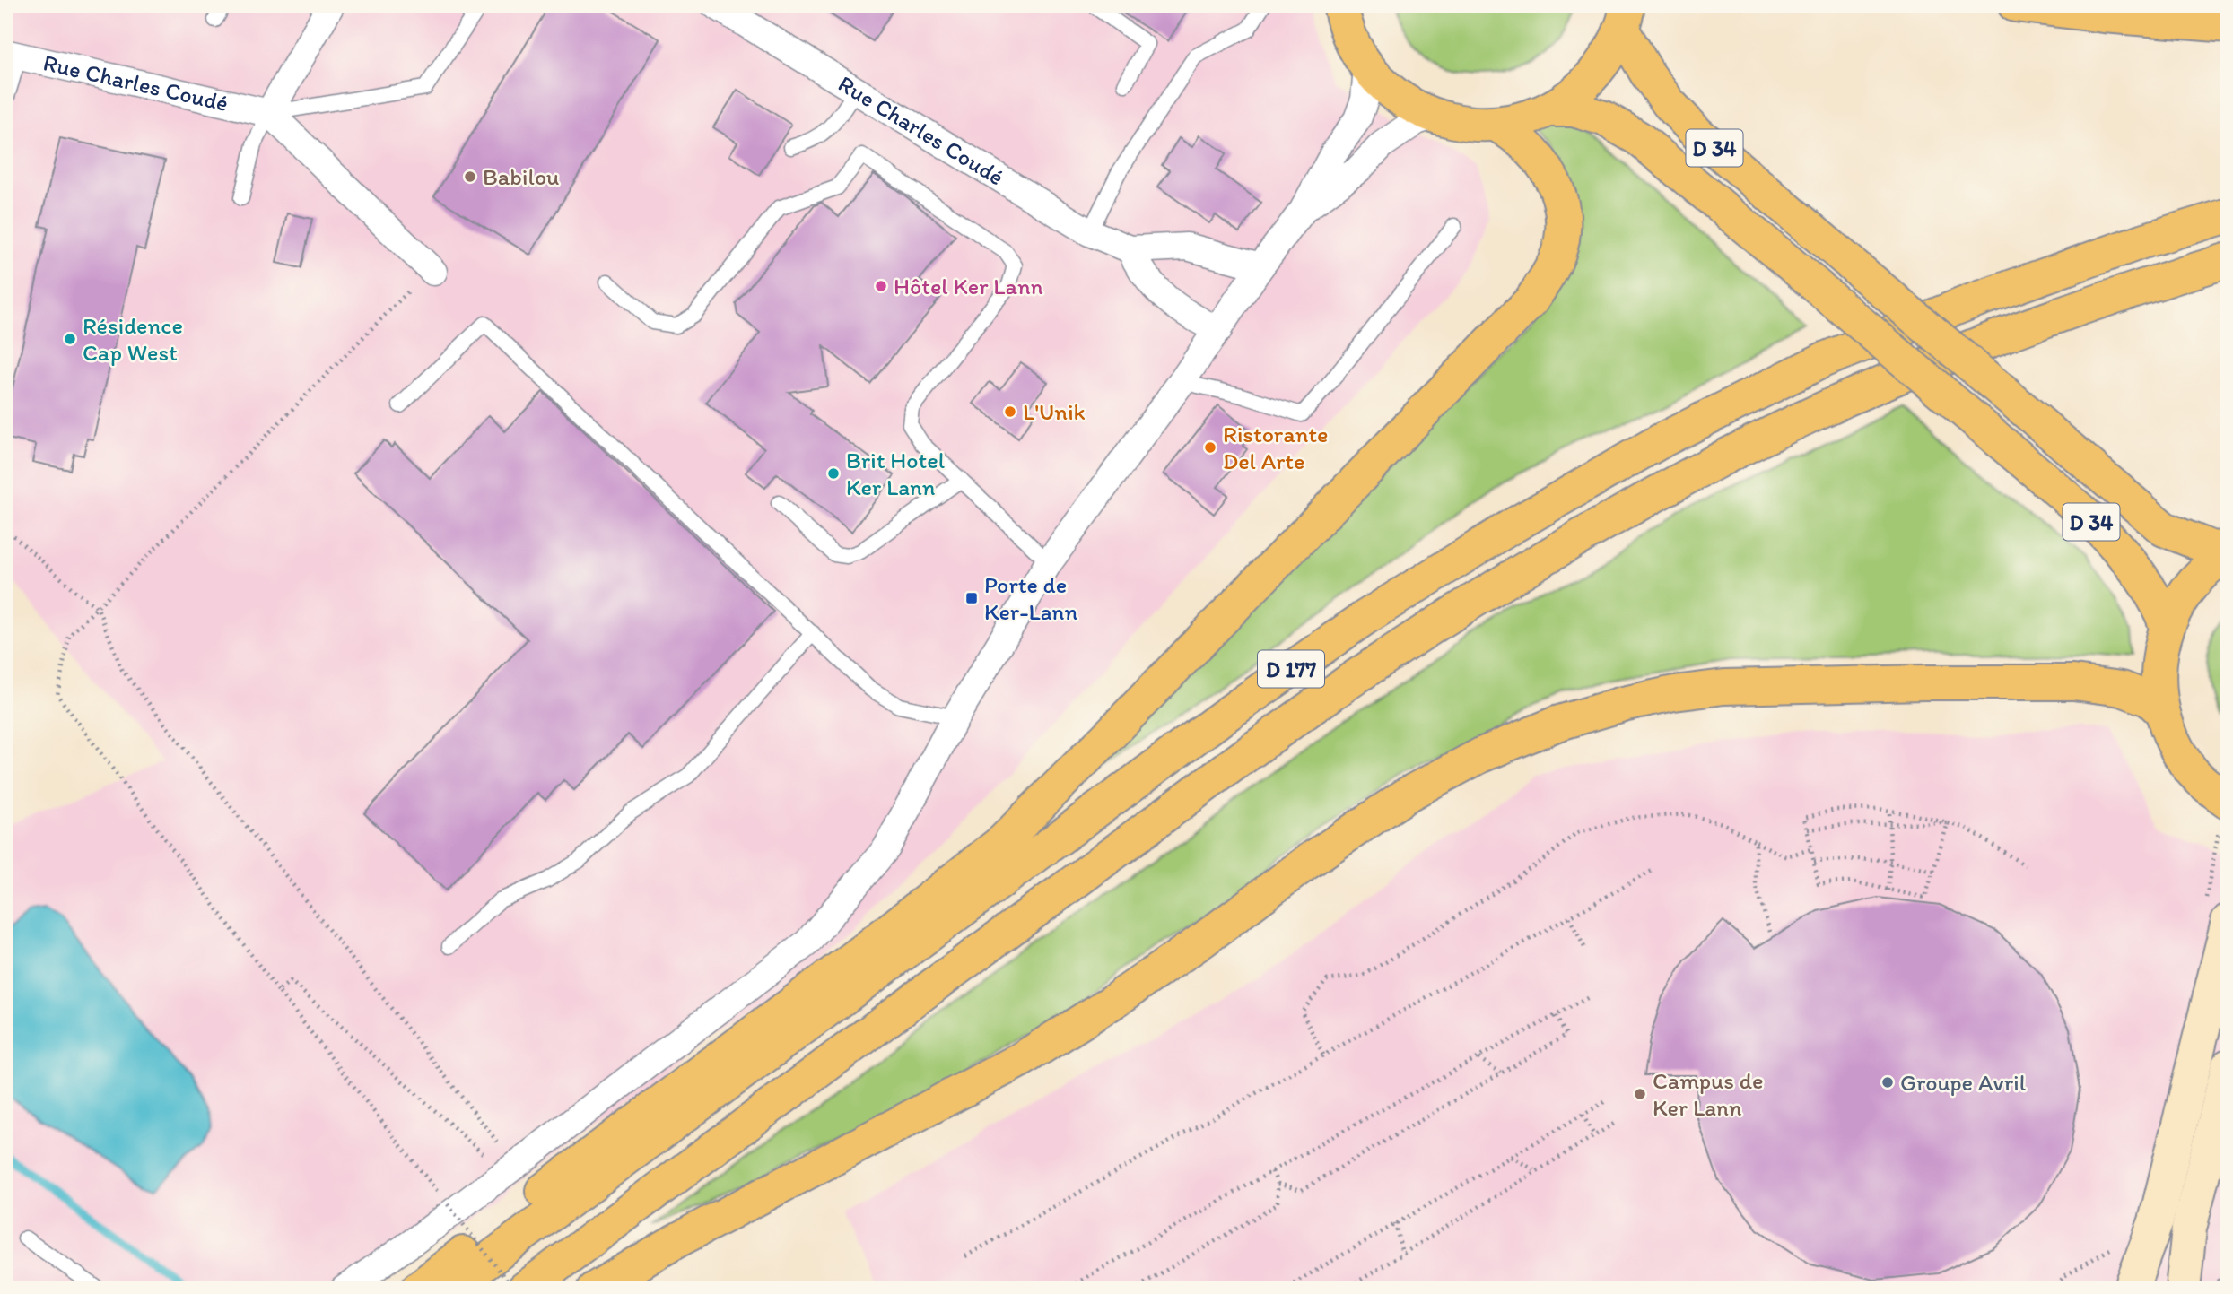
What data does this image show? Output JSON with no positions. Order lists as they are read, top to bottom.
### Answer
{
  "streets": {
    "main road": ["D 34", "D 177"],
    "street": ["Rue Charles Coudé"]
  },
  "places": {
    "other": [
      "Babilou",
      "Hôtel Ker Lann",
      "Résidence Cap West",
      "L'Unik",
      "Ristorante Del Arte",
      "Brit Hotel Ker Lann",
      "Groupe Avril",
      "Campus de Ker Lann"
    ],
    "transit": ["Porte de Ker-Lann"]
  }
}
